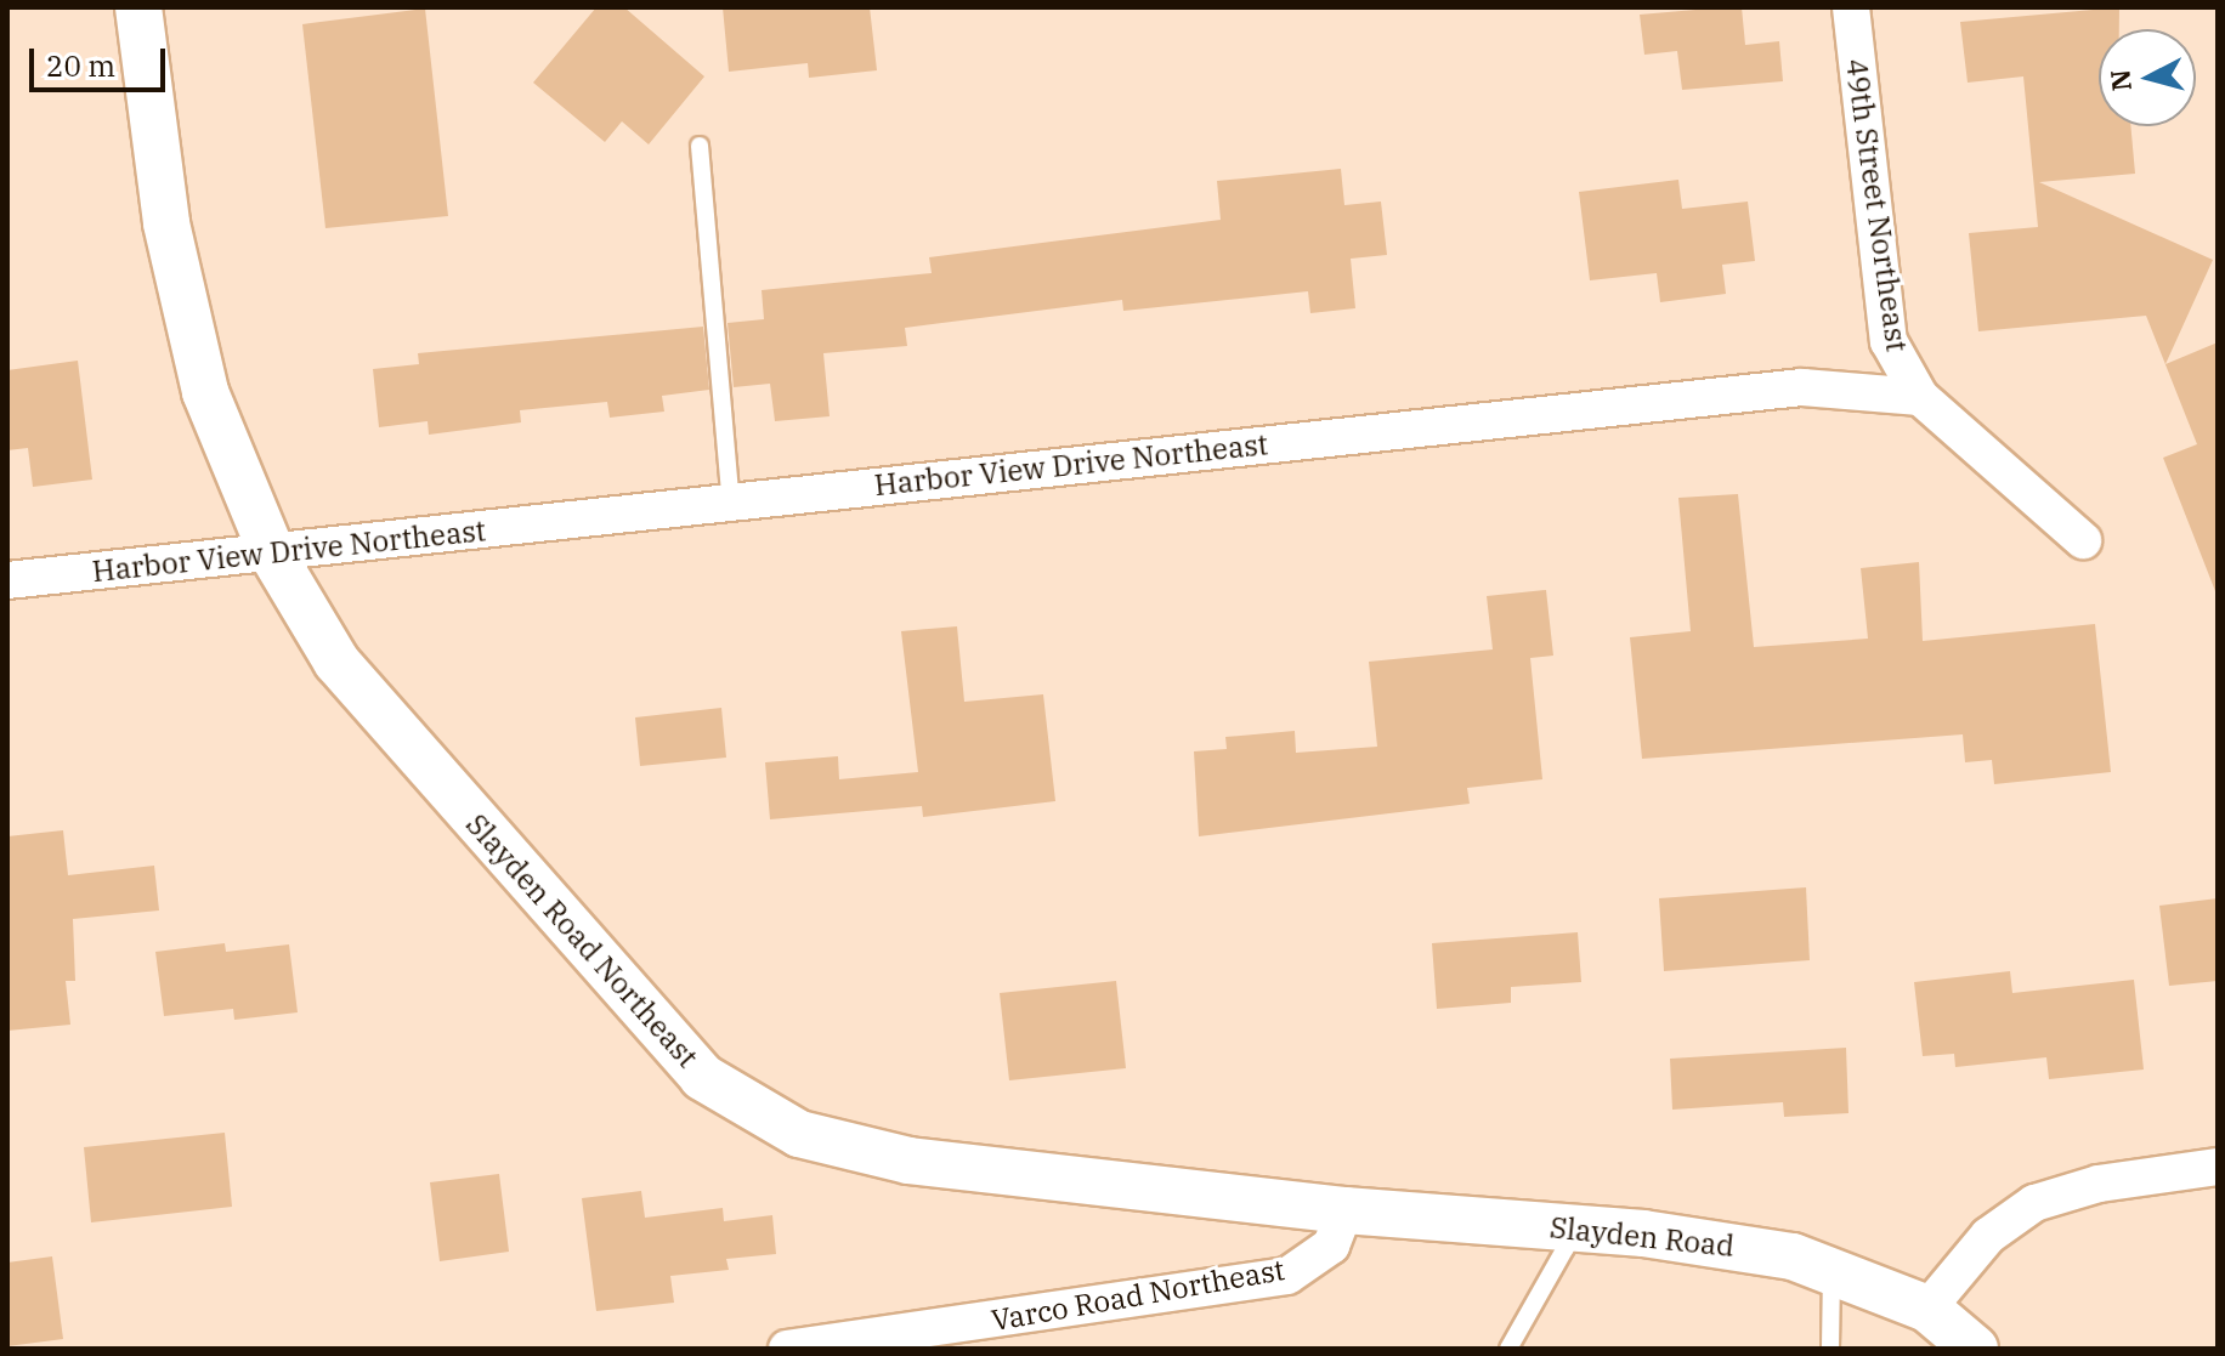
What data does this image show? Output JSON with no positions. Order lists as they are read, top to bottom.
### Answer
{
  "streets": {
    "street": [
      "49th Street Northeast",
      "Harbor View Drive Northeast",
      "Slayden Road Northeast",
      "Slayden Road",
      "Varco Road Northeast"
    ]
  },
  "crossings": [
    ["49th Street Northeast", "Harbor View Drive Northeast"],
    ["Harbor View Drive Northeast", "Slayden Road Northeast"],
    ["Slayden Road Northeast", "Slayden Road"],
    ["Slayden Road Northeast", "Varco Road Northeast"],
    ["Slayden Road", "Varco Road Northeast"]
  ],
  "scale_bar": "20 m",
  "north": "left"
}
